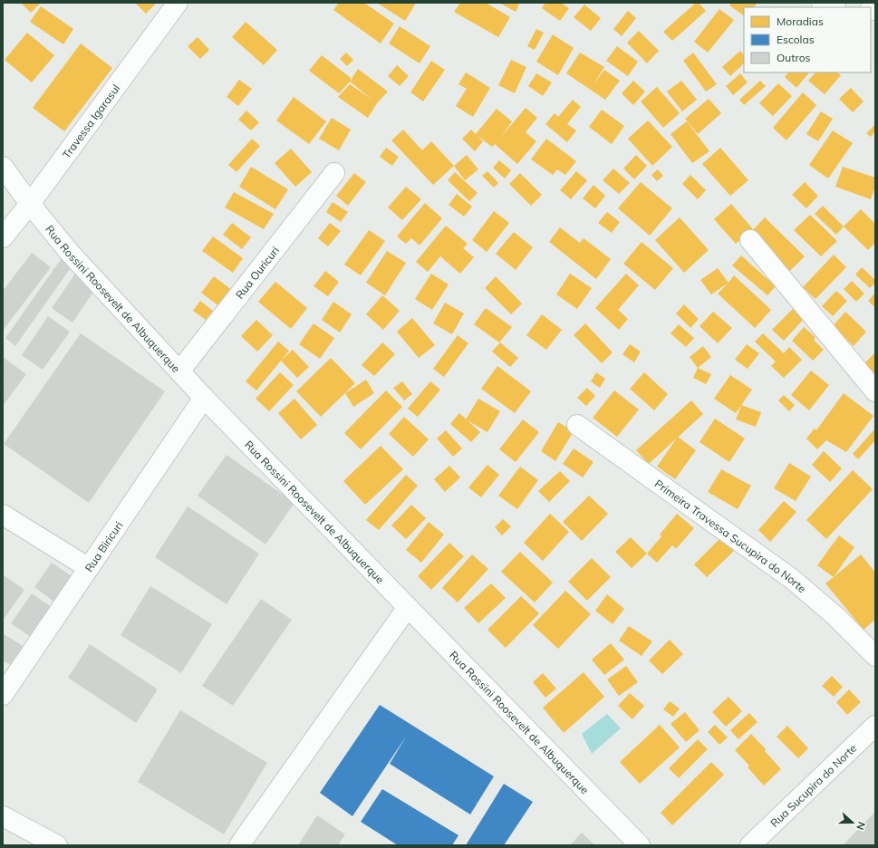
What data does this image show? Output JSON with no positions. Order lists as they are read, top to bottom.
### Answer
{
  "streets": {
    "street": [
      "Travessa Igarasul",
      "Rua Ouricuri",
      "Rua Rossini Roosevelt de Albuquerque",
      "Primeira Travessa Sucupira do Norte",
      "Rua Biricuri",
      "Rua Sucupira do Norte"
    ]
  },
  "crossings": [
    ["Travessa Igarasul", "Rua Rossini Roosevelt de Albuquerque"],
    ["Rua Ouricuri", "Rua Rossini Roosevelt de Albuquerque"],
    ["Rua Rossini Roosevelt de Albuquerque", "Rua Biricuri"]
  ],
  "legend": ["Moradias", "Escolas", "Outros"],
  "north": "right"
}
